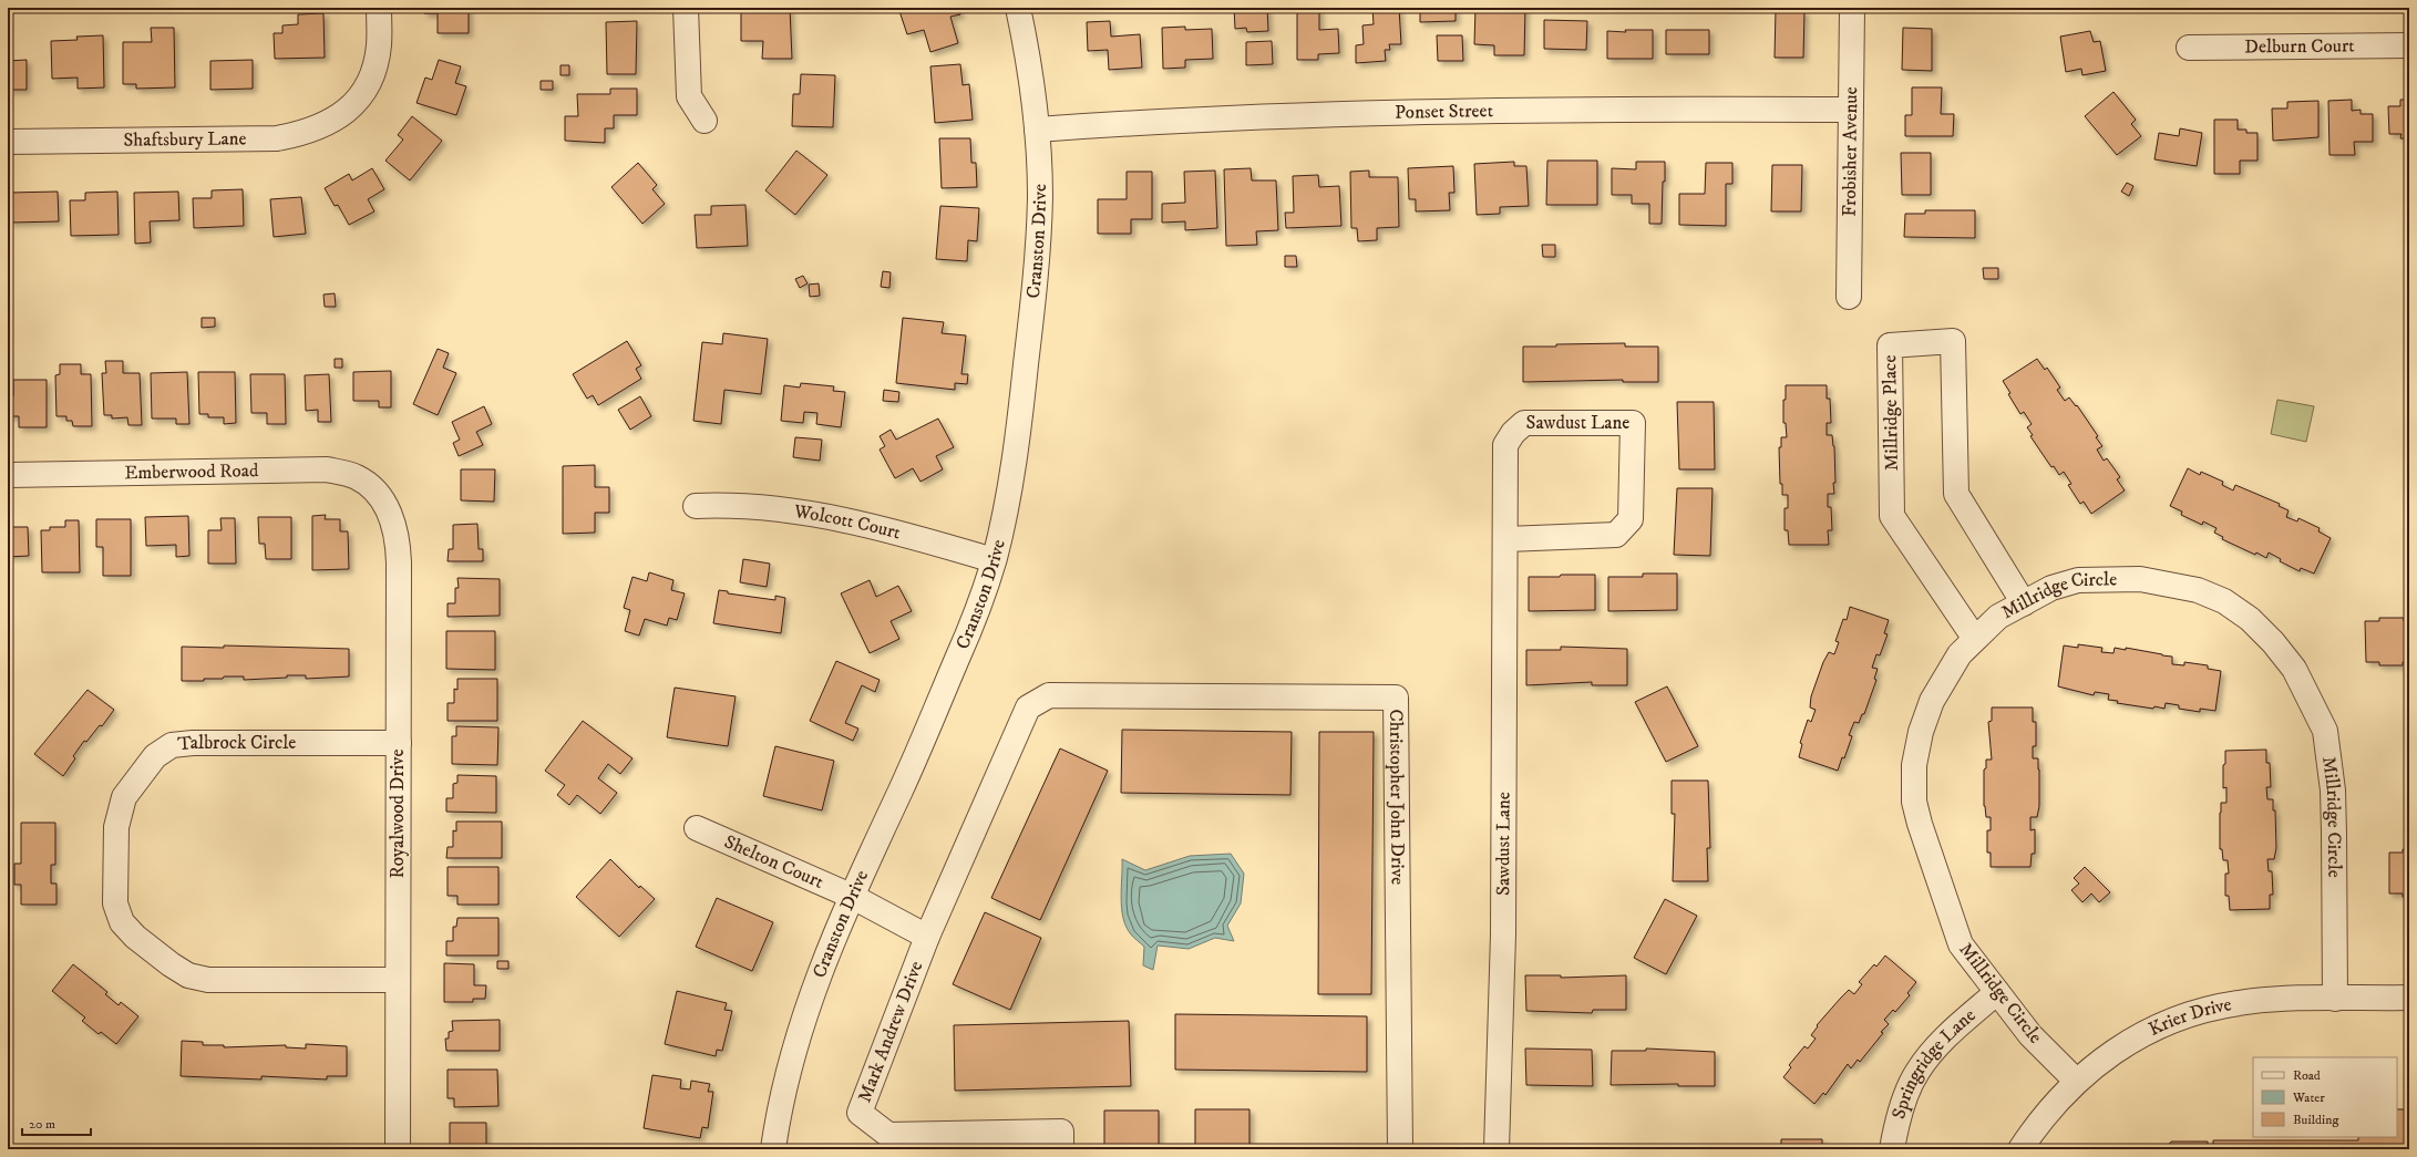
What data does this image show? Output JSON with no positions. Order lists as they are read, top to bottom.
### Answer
{
  "streets": {
    "street": [
      "Delburn Court",
      "Ponset Street",
      "Shaftsbury Lane",
      "Frobisher Avenue",
      "Cranston Drive",
      "Millridge Place",
      "Sawdust Lane",
      "Emberwood Road",
      "Wolcott Court",
      "Millridge Circle",
      "Talbrock Circle",
      "Christopher John Drive",
      "Royalwood Drive",
      "Shelton Court",
      "Krier Drive",
      "Mark Andrew Drive",
      "Springridge Lane"
    ]
  },
  "crossings": [
    ["Ponset Street", "Frobisher Avenue"],
    ["Ponset Street", "Cranston Drive"],
    ["Cranston Drive", "Wolcott Court"],
    ["Cranston Drive", "Shelton Court"],
    ["Cranston Drive", "Mark Andrew Drive"],
    ["Millridge Place", "Millridge Circle"],
    ["Emberwood Road", "Royalwood Drive"],
    ["Millridge Circle", "Krier Drive"],
    ["Millridge Circle", "Springridge Lane"],
    ["Talbrock Circle", "Royalwood Drive"],
    ["Christopher John Drive", "Mark Andrew Drive"],
    ["Shelton Court", "Mark Andrew Drive"]
  ],
  "legend": ["Road", "Water", "Building"],
  "scale_bar": "20 m"
}
